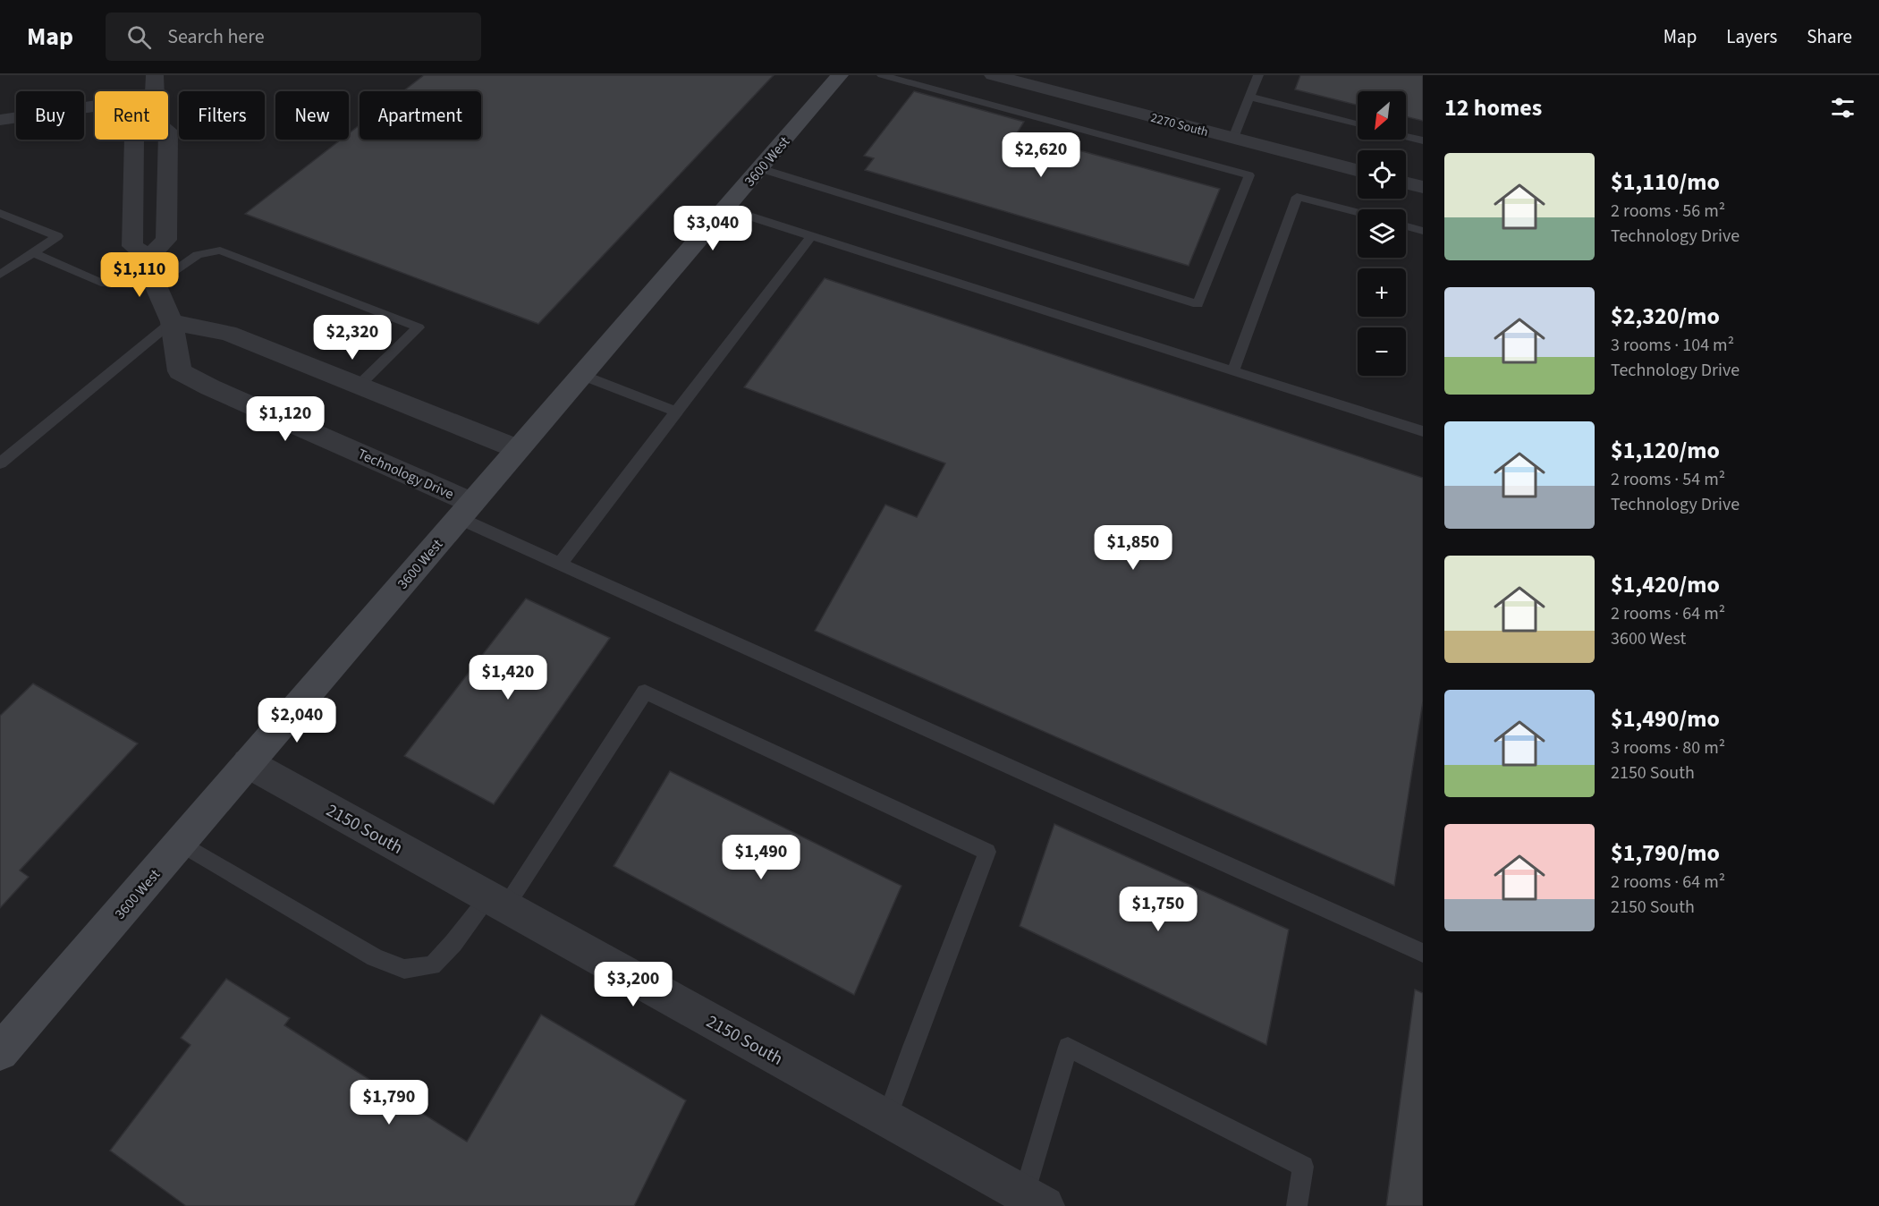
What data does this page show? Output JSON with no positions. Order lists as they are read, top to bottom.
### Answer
{
  "streets": {
    "street": [
      "2270 South",
      "3600 West",
      "Technology Drive",
      "2150 South"
    ]
  },
  "crossings": [
    ["3600 West", "Technology Drive"],
    ["3600 West", "2150 South"]
  ],
  "north": "bottom left",
  "page": {
    "header": "Map",
    "search": "Search here",
    "nav": ["Map", "Layers", "Share"],
    "heading": "12 homes",
    "map_buttons": ["+", "−"],
    "chip": [
      "Buy",
      "Rent",
      "Filters",
      "New",
      "Apartment"
    ],
    "price": [
      "$2,620",
      "$3,040",
      "$1,110",
      "$2,320",
      "$1,120",
      "$1,850",
      "$1,420",
      "$2,040",
      "$1,490",
      "$1,750",
      "$3,200",
      "$1,790"
    ],
    "list": [
      {
        "name": "$1,110/mo",
        "note": "2 rooms · 56 m² · Technology Drive"
      },
      {
        "name": "$2,320/mo",
        "note": "3 rooms · 104 m² · Technology Drive"
      },
      {
        "name": "$1,120/mo",
        "note": "2 rooms · 54 m² · Technology Drive"
      },
      {
        "name": "$1,420/mo",
        "note": "2 rooms · 64 m² · 3600 West"
      },
      {
        "name": "$1,490/mo",
        "note": "3 rooms · 80 m² · 2150 South"
      },
      {
        "name": "$1,790/mo",
        "note": "2 rooms · 64 m² · 2150 South"
      }
    ]
  }
}
